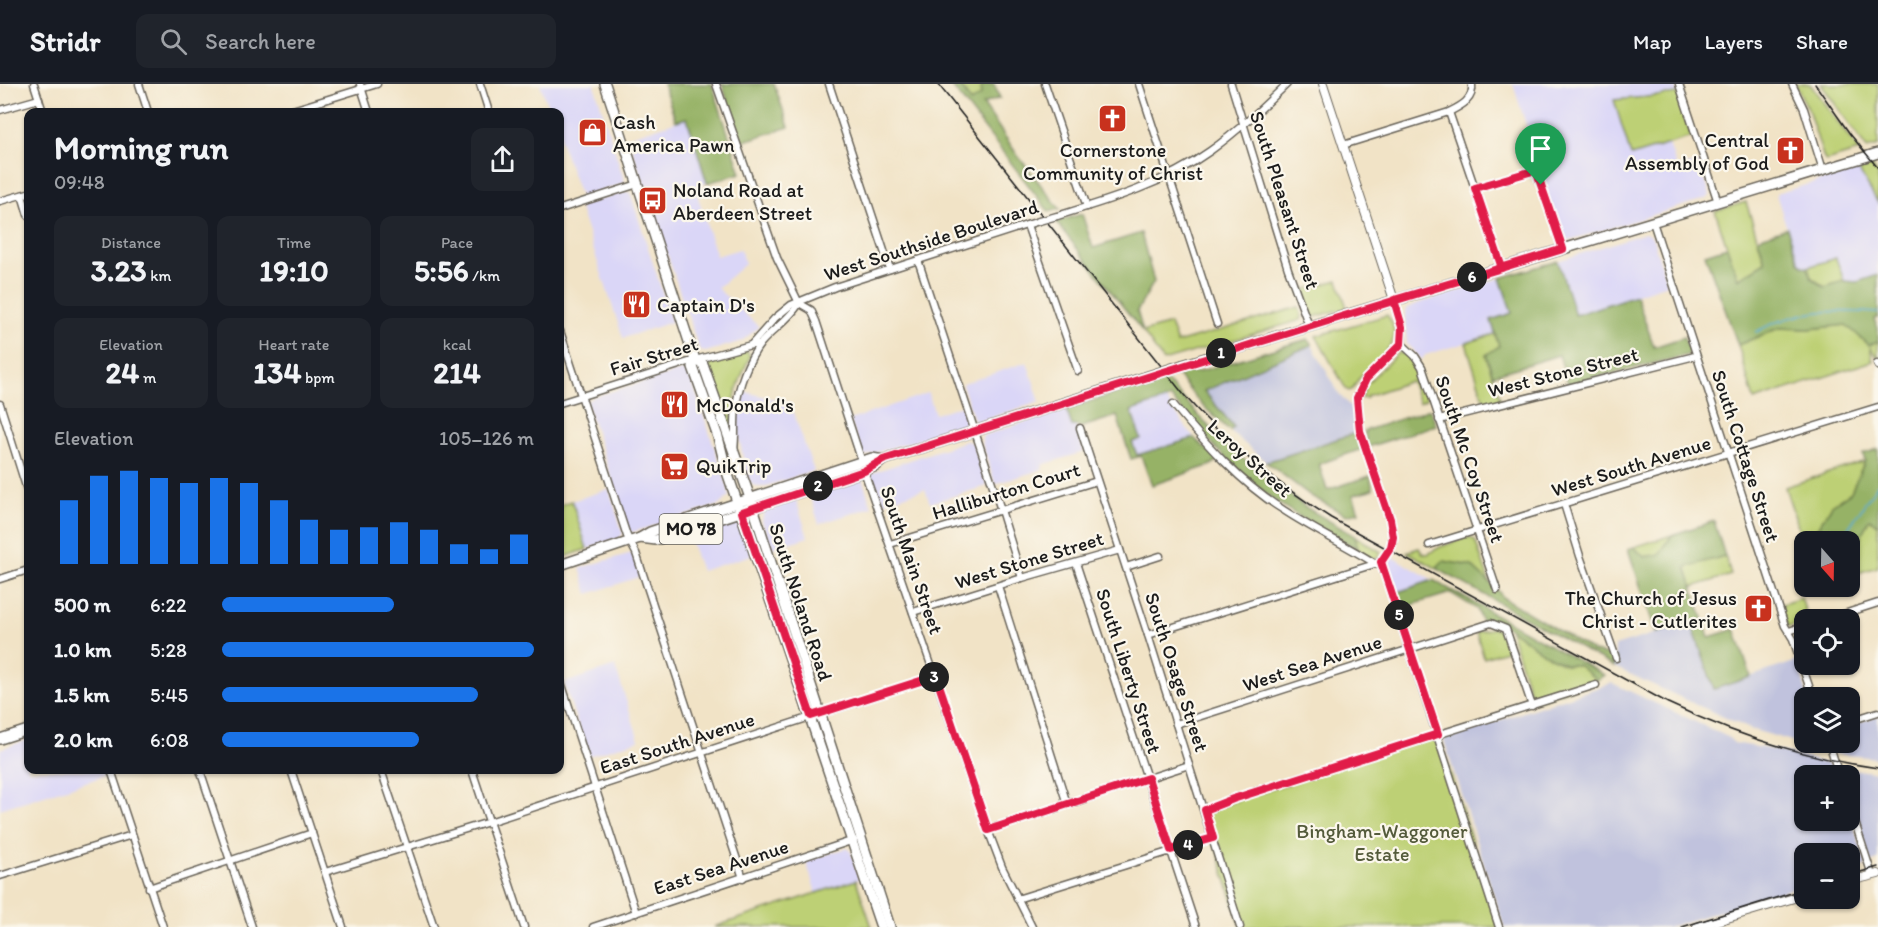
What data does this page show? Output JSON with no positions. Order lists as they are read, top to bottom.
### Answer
{
  "streets": {
    "main road": ["MO 78", "South Noland Road"],
    "street": [
      "South Pleasant Street",
      "West Southside Boulevard",
      "Fair Street",
      "West Stone Street",
      "South Cottage Street",
      "Leroy Street",
      "South Mc Coy Street",
      "West South Avenue",
      "Halliburton Court",
      "South Main Street",
      "West Sea Avenue",
      "South Liberty Street",
      "South Osage Street",
      "East South Avenue",
      "East Sea Avenue"
    ]
  },
  "crossings": [
    ["South Pleasant Street", "West Southside Boulevard"],
    ["South Pleasant Street", "MO 78"],
    ["West Southside Boulevard", "South Main Street"],
    ["Fair Street", "South Noland Road"],
    ["West Stone Street", "South Cottage Street"],
    ["West Stone Street", "South Mc Coy Street"],
    ["West Stone Street", "South Main Street"],
    ["West Stone Street", "South Liberty Street"],
    ["West Stone Street", "South Osage Street"],
    ["South Cottage Street", "West South Avenue"],
    ["South Cottage Street", "MO 78"],
    ["South Mc Coy Street", "West South Avenue"],
    ["Halliburton Court", "South Main Street"],
    ["Halliburton Court", "South Osage Street"],
    ["MO 78", "South Main Street"],
    ["MO 78", "South Noland Road"],
    ["South Main Street", "East South Avenue"],
    ["South Noland Road", "East South Avenue"],
    ["South Noland Road", "East Sea Avenue"],
    ["West Sea Avenue", "South Osage Street"]
  ],
  "parks": ["Bingham-Waggoner Estate"],
  "places": {
    "church": ["Cornerstone Community of Christ", "Central Assembly of God", "The Church of Jesus Christ - Cutlerites"],
    "shop": ["Cash America Pawn"],
    "bus stop": ["Noland Road at Aberdeen Street"],
    "restaurant": ["Captain D's", "McDonald's"],
    "supermarket": ["QuikTrip"]
  },
  "north": "bottom",
  "page": {
    "header": "Stridr",
    "search": "Search here",
    "nav": ["Map", "Layers", "Share"],
    "heading": ["Morning run", "09:48"],
    "stats": [
      ["Distance", "3.23 km"],
      ["Time", "19:10"],
      ["Pace", "5:56 /km"],
      ["Elevation", "24 m"],
      ["Heart rate", "134 bpm"],
      ["kcal", "214"]
    ],
    "pins": [
      "6",
      "1",
      "2",
      "5",
      "3",
      "4"
    ],
    "chart": ["Elevation", "105–126 m"],
    "map_buttons": ["+", "−"],
    "list": [
      {
        "name": "500 m",
        "note": "6:22"
      },
      {
        "name": "1.0 km",
        "note": "5:28"
      },
      {
        "name": "1.5 km",
        "note": "5:45"
      },
      {
        "name": "2.0 km",
        "note": "6:08"
      }
    ]
  }
}
